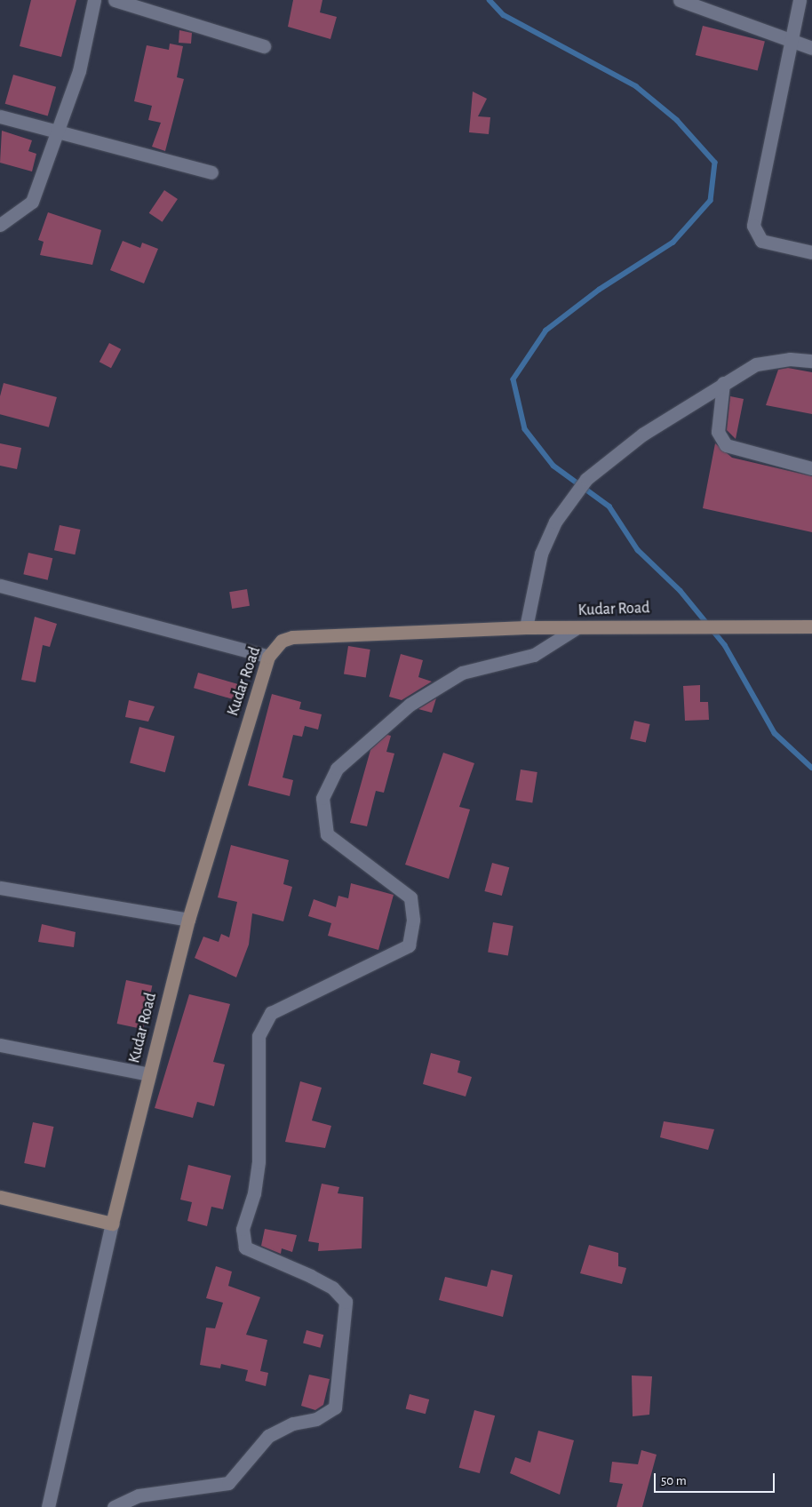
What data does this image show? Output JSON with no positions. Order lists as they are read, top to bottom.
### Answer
{
  "streets": {
    "street": ["Kudar Road"]
  },
  "scale_bar": "50 m"
}
